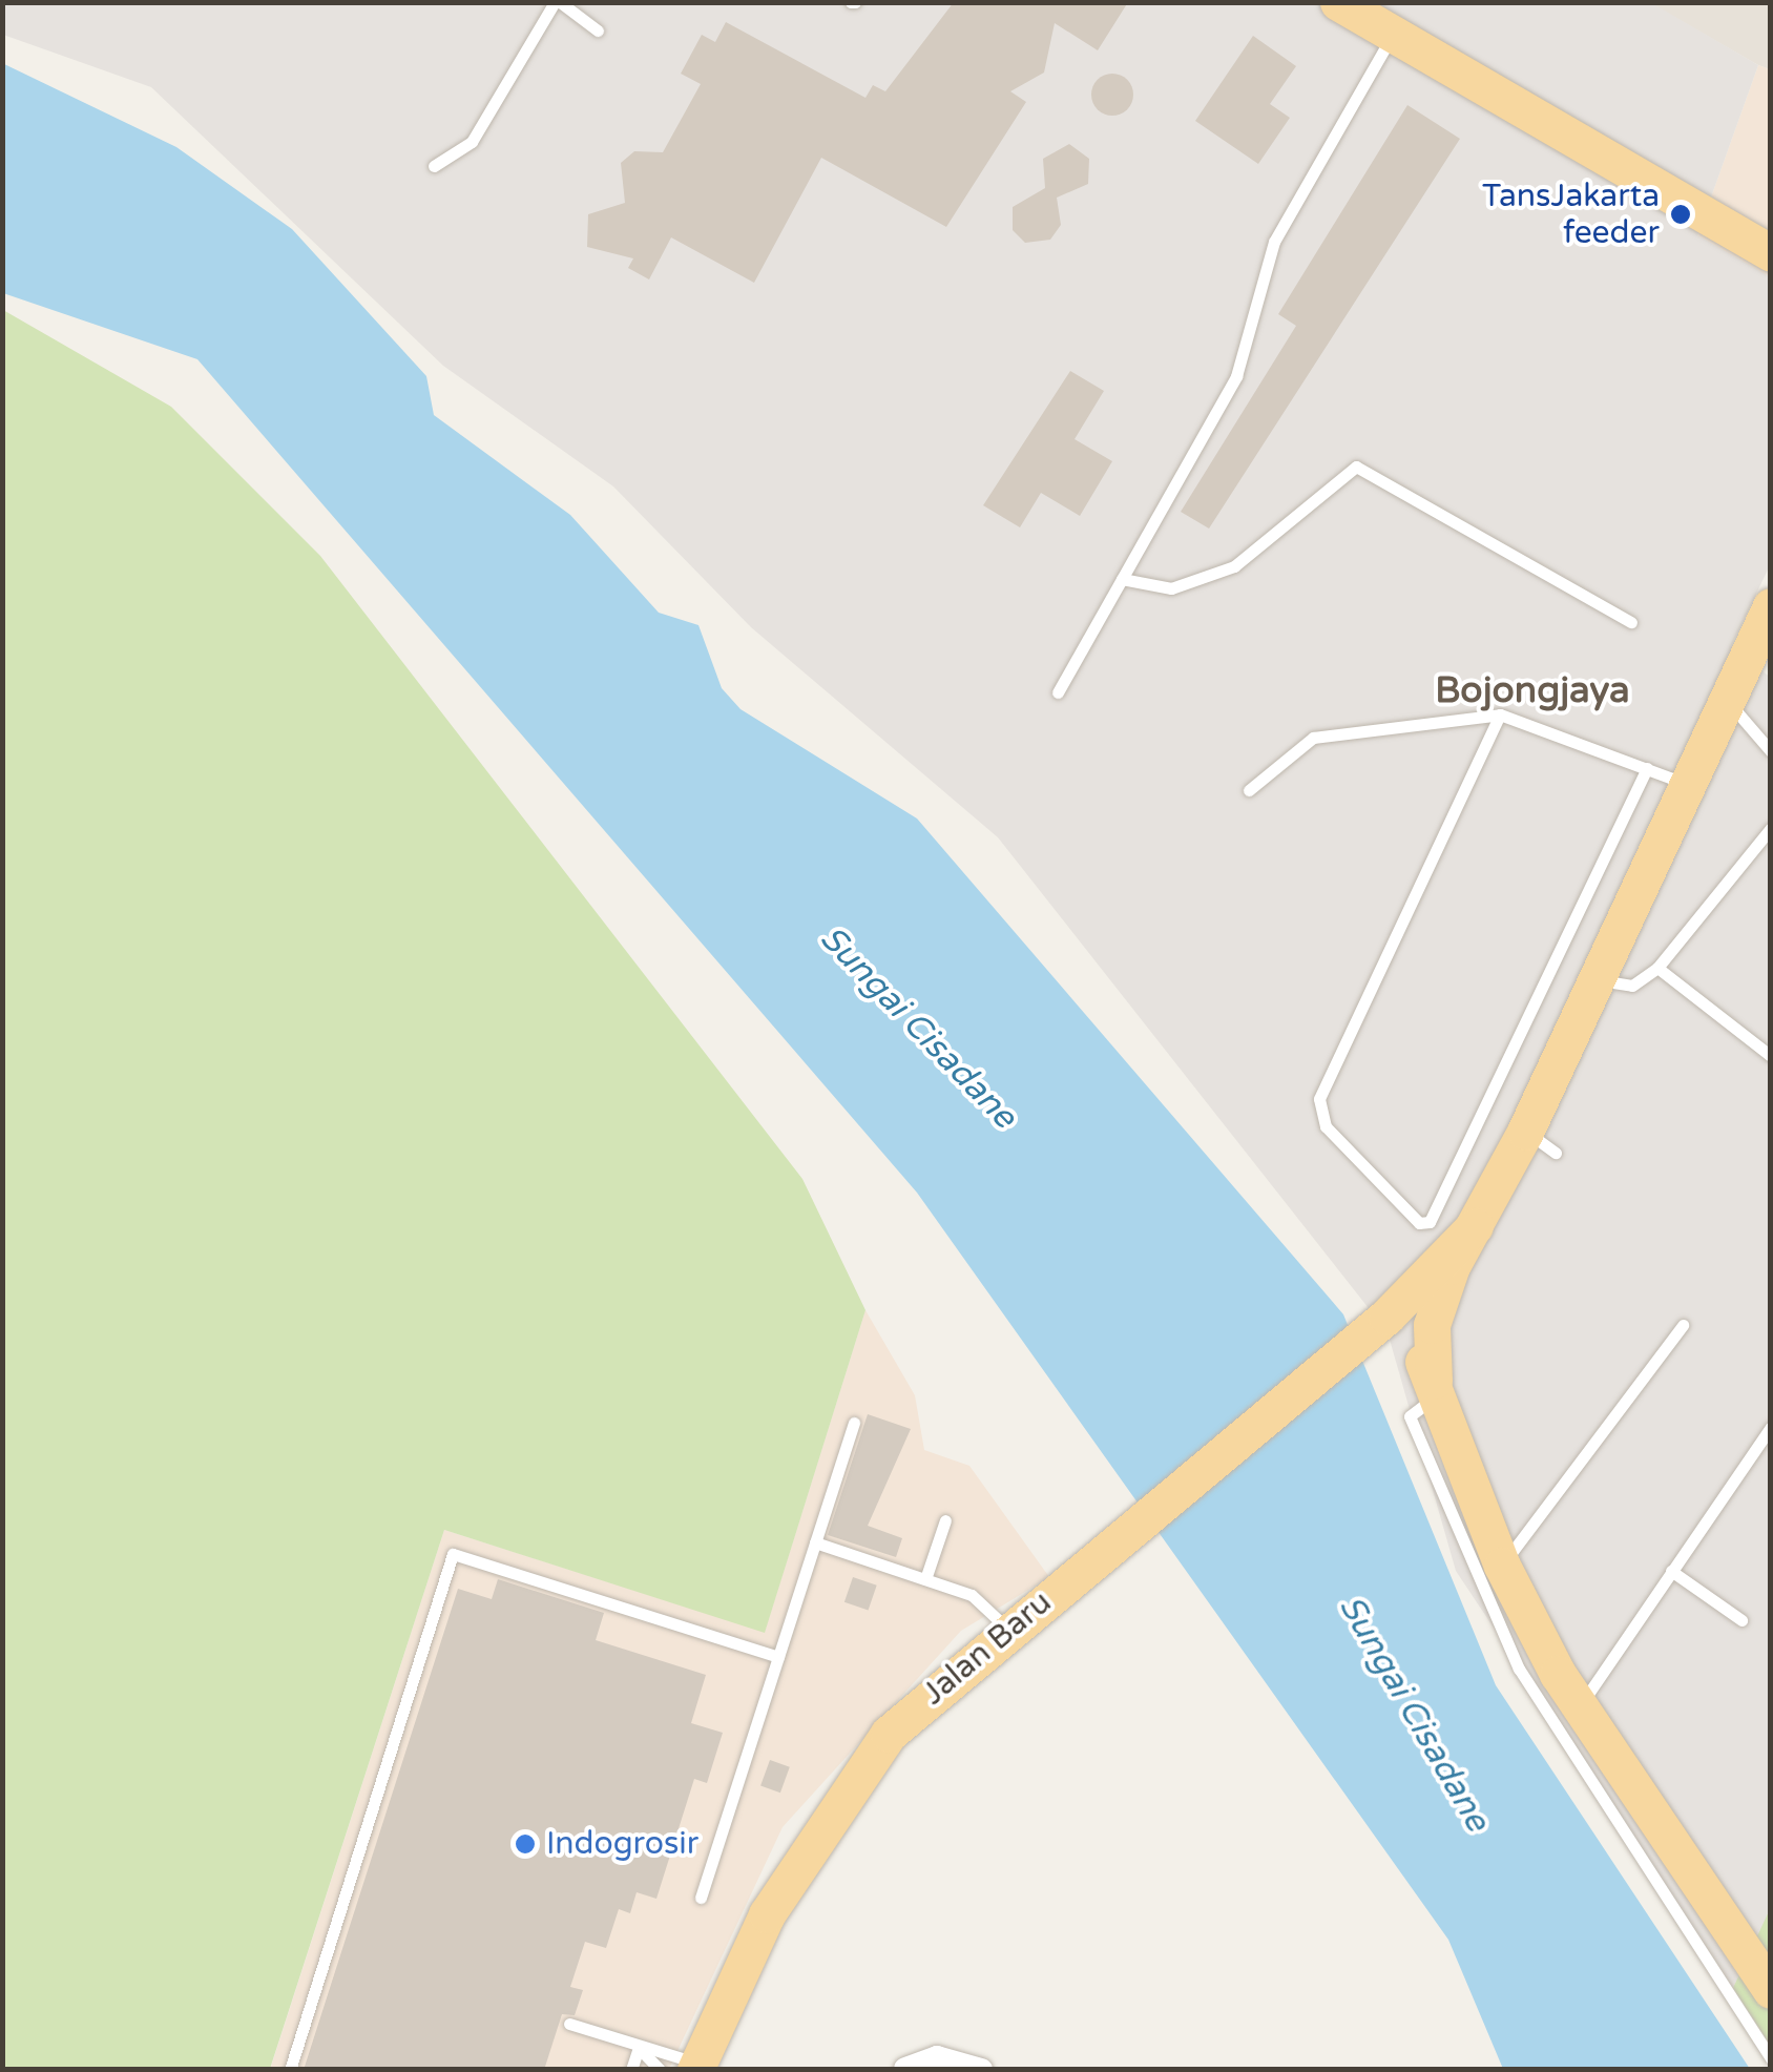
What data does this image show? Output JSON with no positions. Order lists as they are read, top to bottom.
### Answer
{
  "streets": {
    "main road": ["Jalan Baru"]
  },
  "districts": ["Bojongjaya"],
  "water": ["Sungai Cisadane"],
  "places": ["TansJakarta feeder", "Indogrosir"]
}
